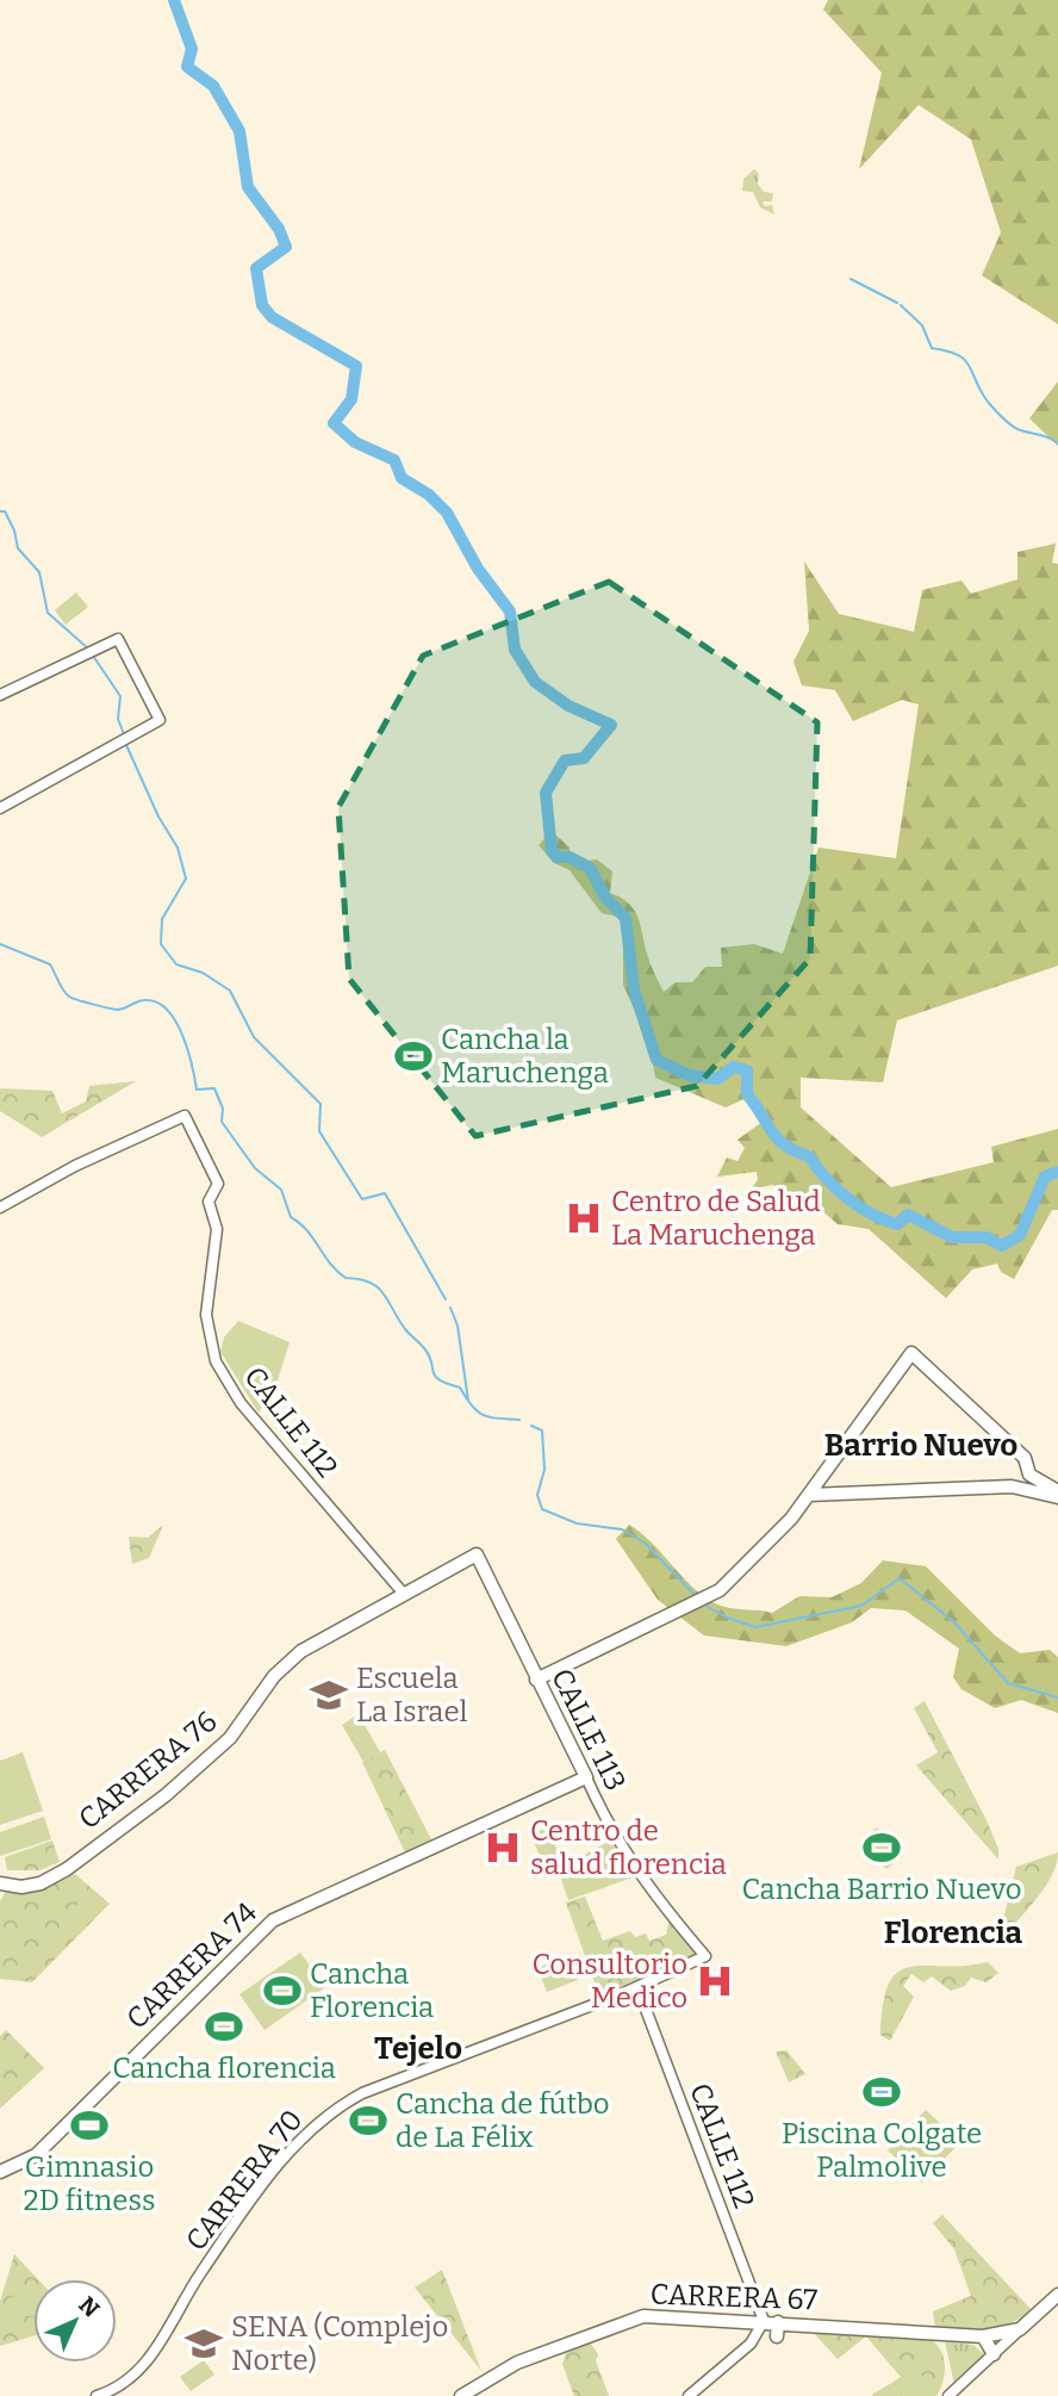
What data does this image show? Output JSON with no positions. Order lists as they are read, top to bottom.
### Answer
{
  "streets": {
    "main road": [
      "CALLE 113",
      "CARRERA 76",
      "CARRERA 74",
      "CARRERA 67"
    ],
    "street": ["CALLE 112", "CARRERA 70"]
  },
  "crossings": [
    ["CALLE 112", "CARRERA 76"],
    ["CALLE 112", "CARRERA 70"],
    ["CALLE 112", "CARRERA 67"],
    ["CALLE 113", "CARRERA 76"],
    ["CALLE 113", "CARRERA 74"],
    ["CALLE 113", "CARRERA 70"]
  ],
  "districts": ["Barrio Nuevo", "Florencia", "Tejelo"],
  "places": {
    "sports": [
      "Cancha la Maruchenga",
      "Cancha Barrio Nuevo",
      "Cancha Florencia",
      "Cancha florencia",
      "Piscina Colgate Palmolive",
      "Cancha de fútbo de La Félix",
      "Gimnasio 2D fitness"
    ],
    "hospital": ["Centro de Salud La Maruchenga", "Centro de salud florencia", "Consultorio Medico"],
    "school or university": ["Escuela La Israel", "SENA (Complejo Norte)"]
  },
  "north": "top right"
}
